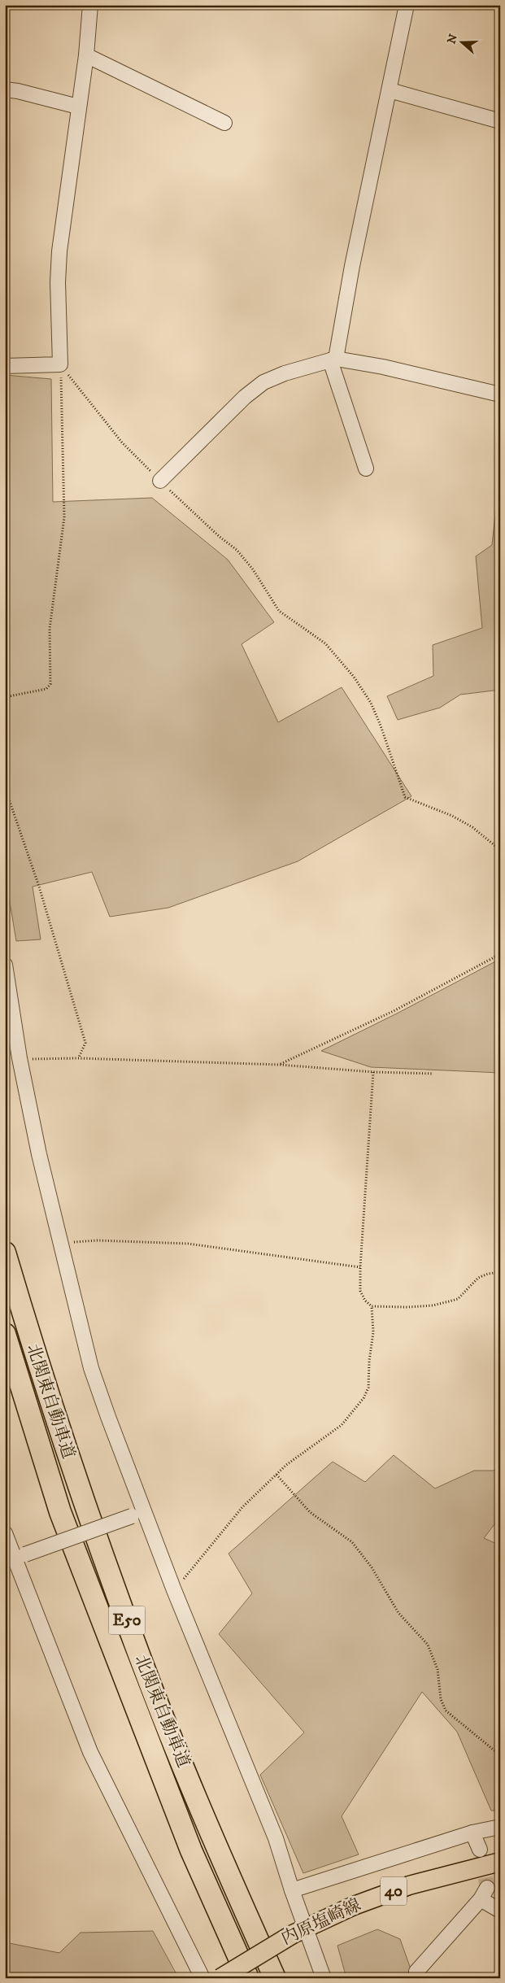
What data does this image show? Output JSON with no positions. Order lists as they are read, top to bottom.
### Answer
{
  "streets": {
    "highway": ["北関東自動車道", "E50"],
    "main road": ["40", "内原塩崎線"]
  },
  "north": "left"
}
